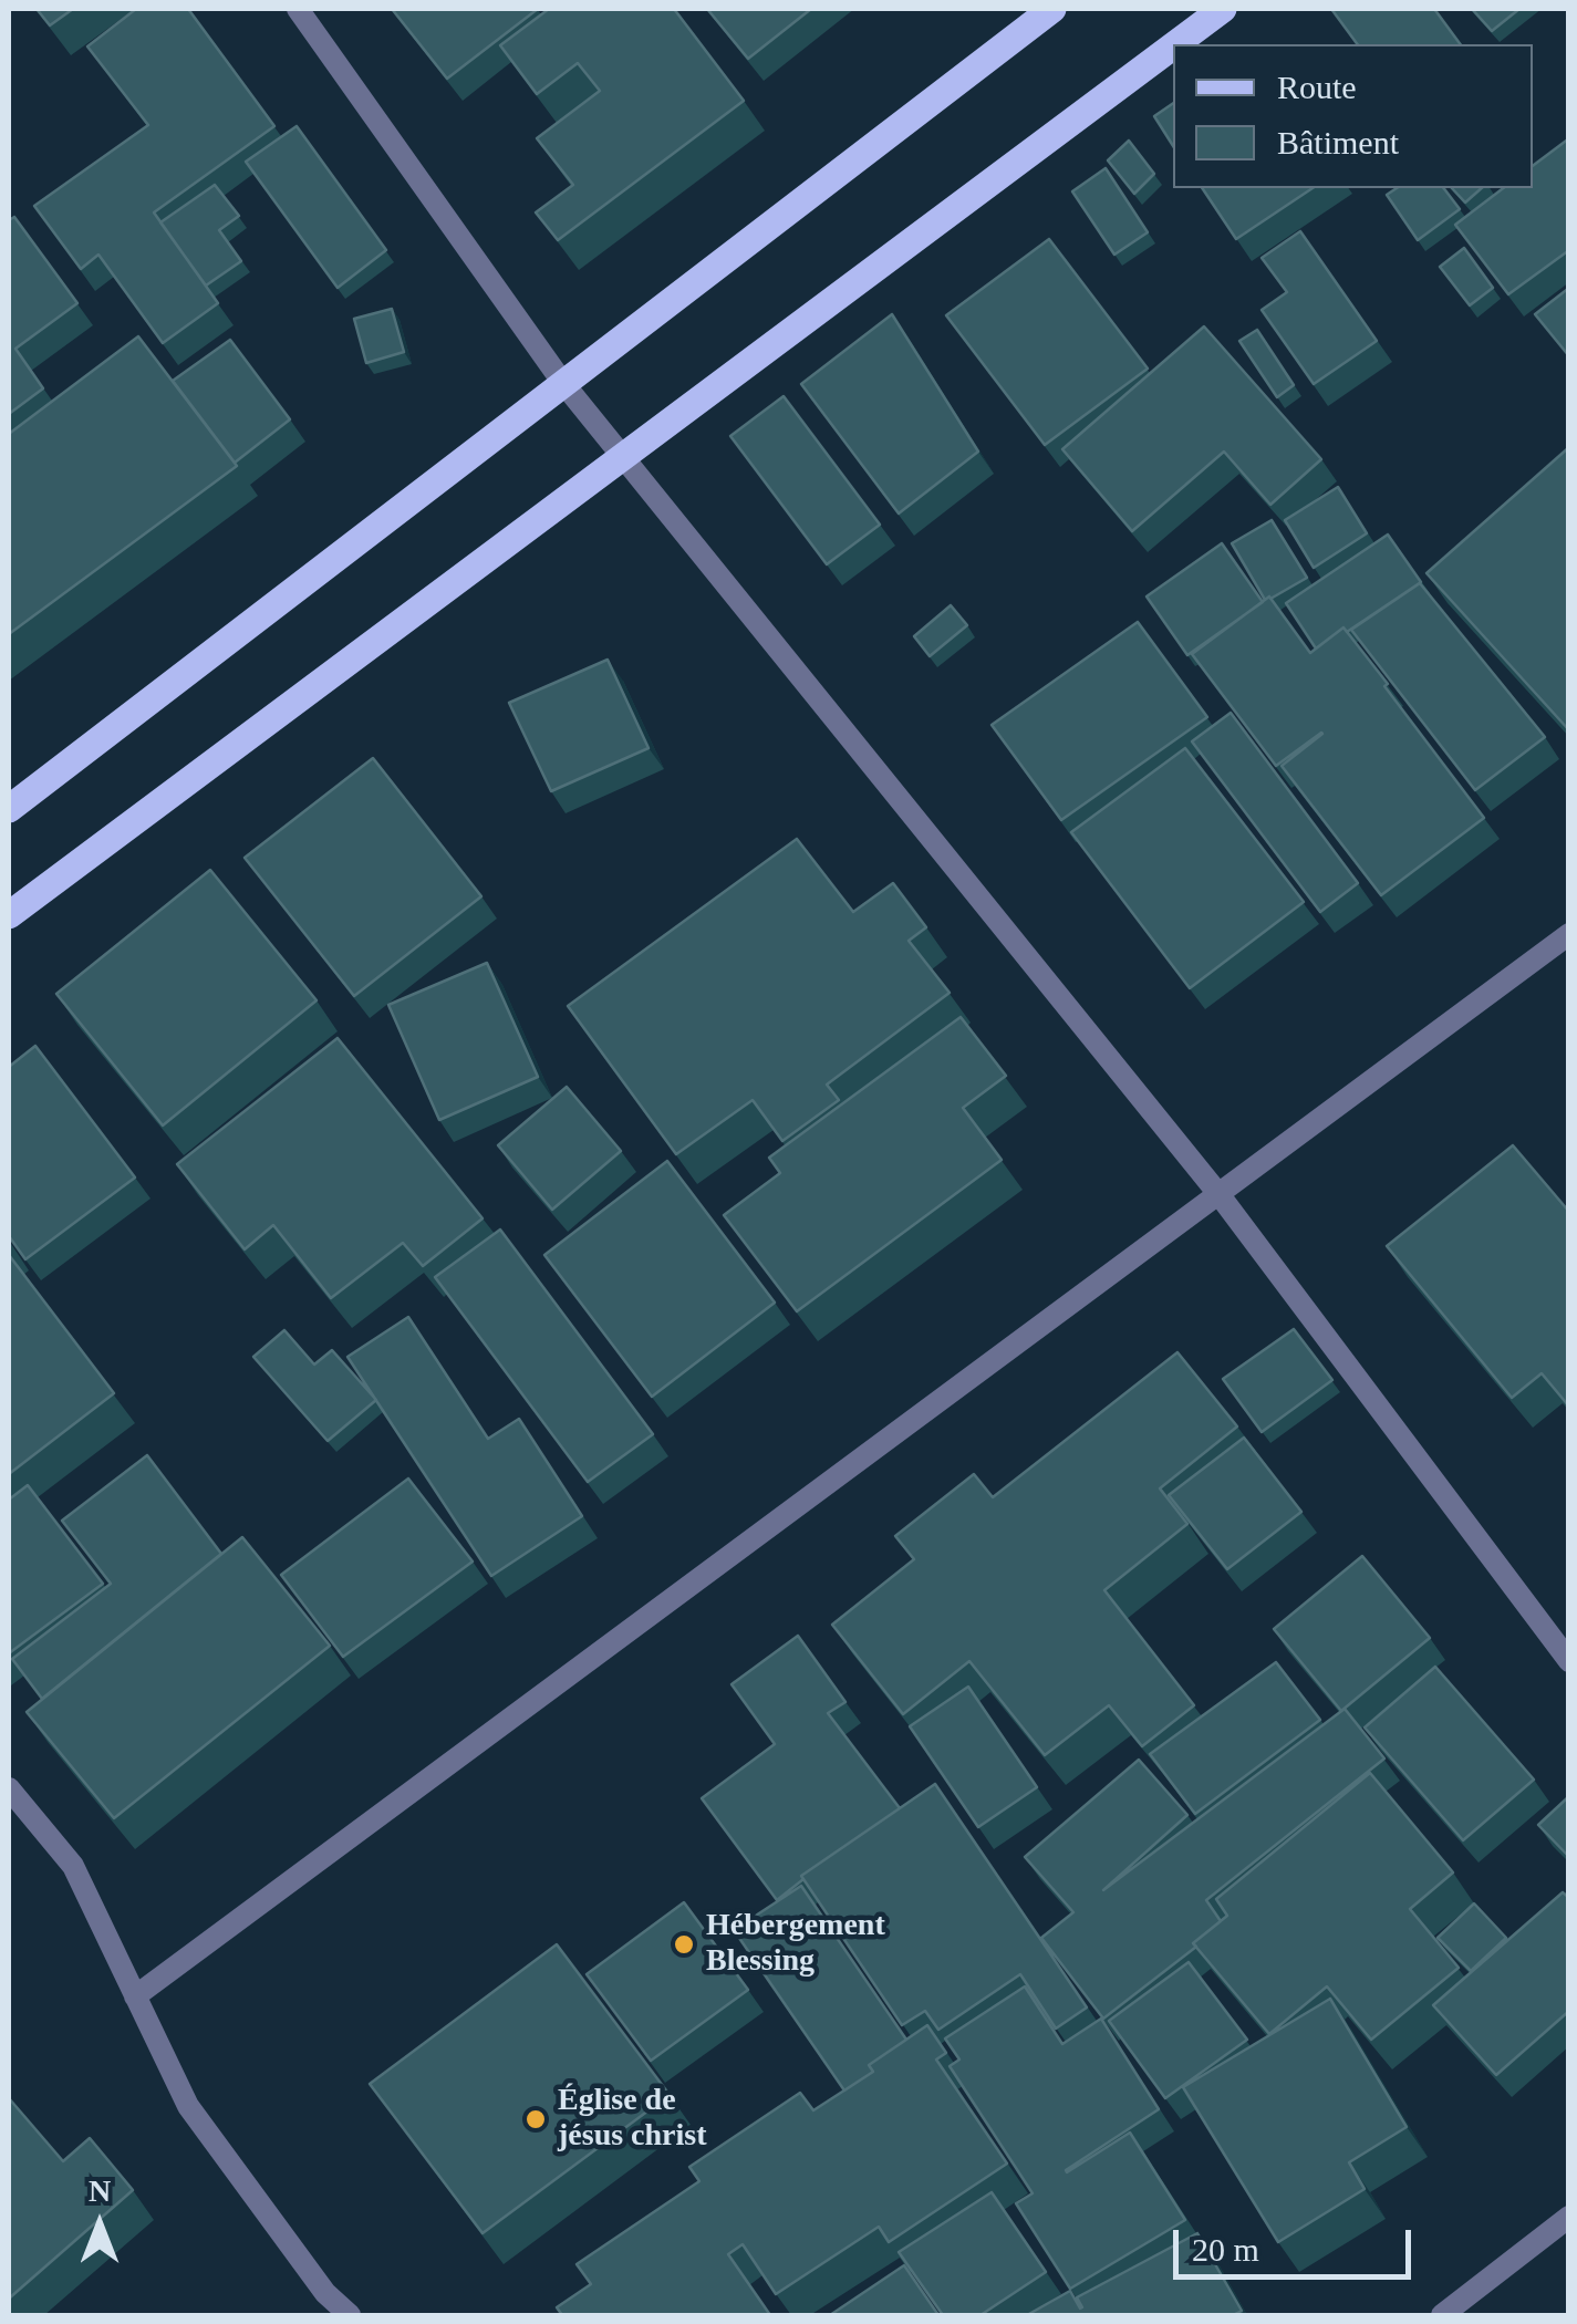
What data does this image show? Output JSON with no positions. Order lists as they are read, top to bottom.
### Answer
{
  "places": ["Hébergement Blessing", "Église de jésus christ"],
  "legend": ["Route", "Bâtiment"],
  "scale_bar": "20 m",
  "north": "top"
}
